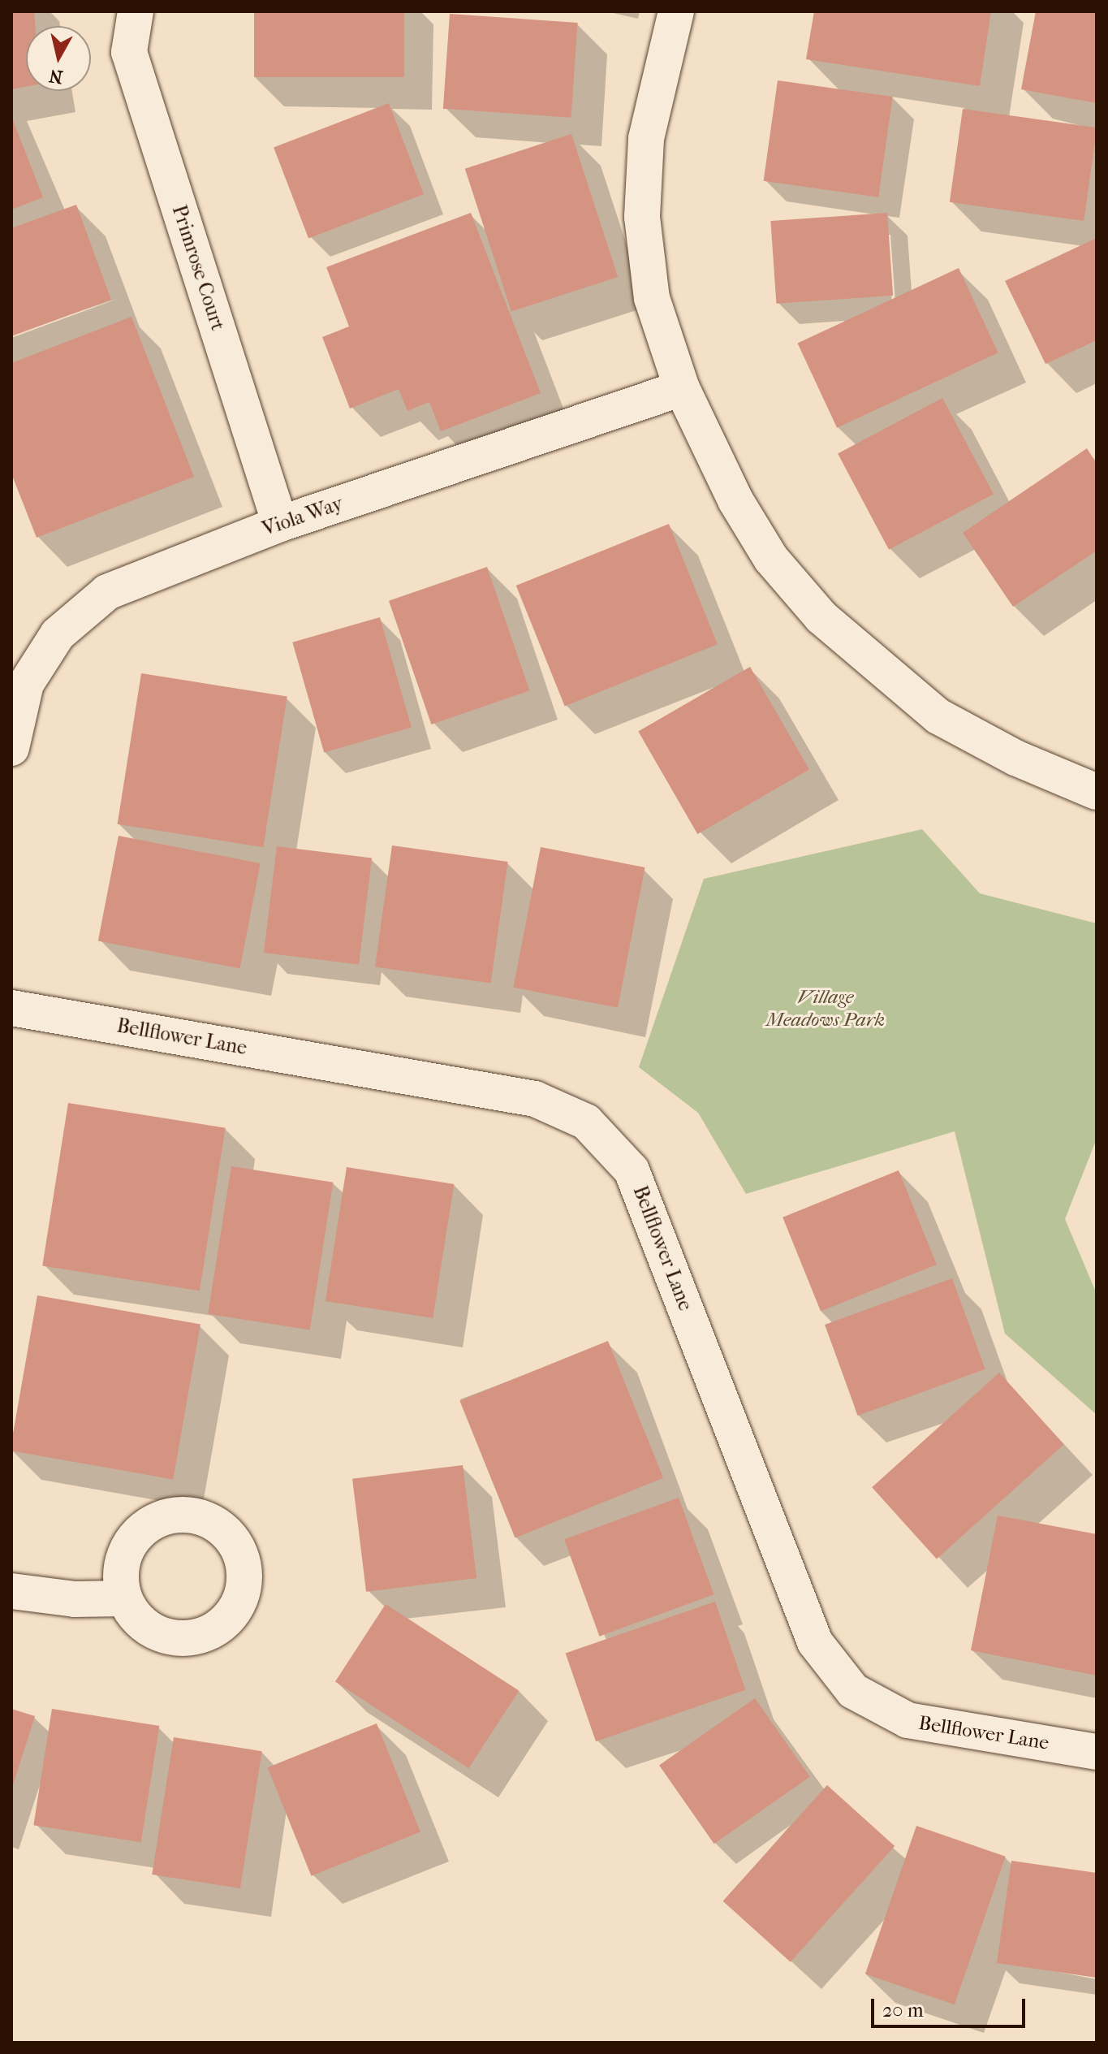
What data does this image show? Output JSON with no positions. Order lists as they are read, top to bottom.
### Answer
{
  "streets": {
    "street": ["Primrose Court", "Viola Way", "Bellflower Lane"]
  },
  "crossings": [
    ["Primrose Court", "Viola Way"]
  ],
  "parks": ["Village Meadows Park"],
  "scale_bar": "20 m",
  "north": "bottom"
}
